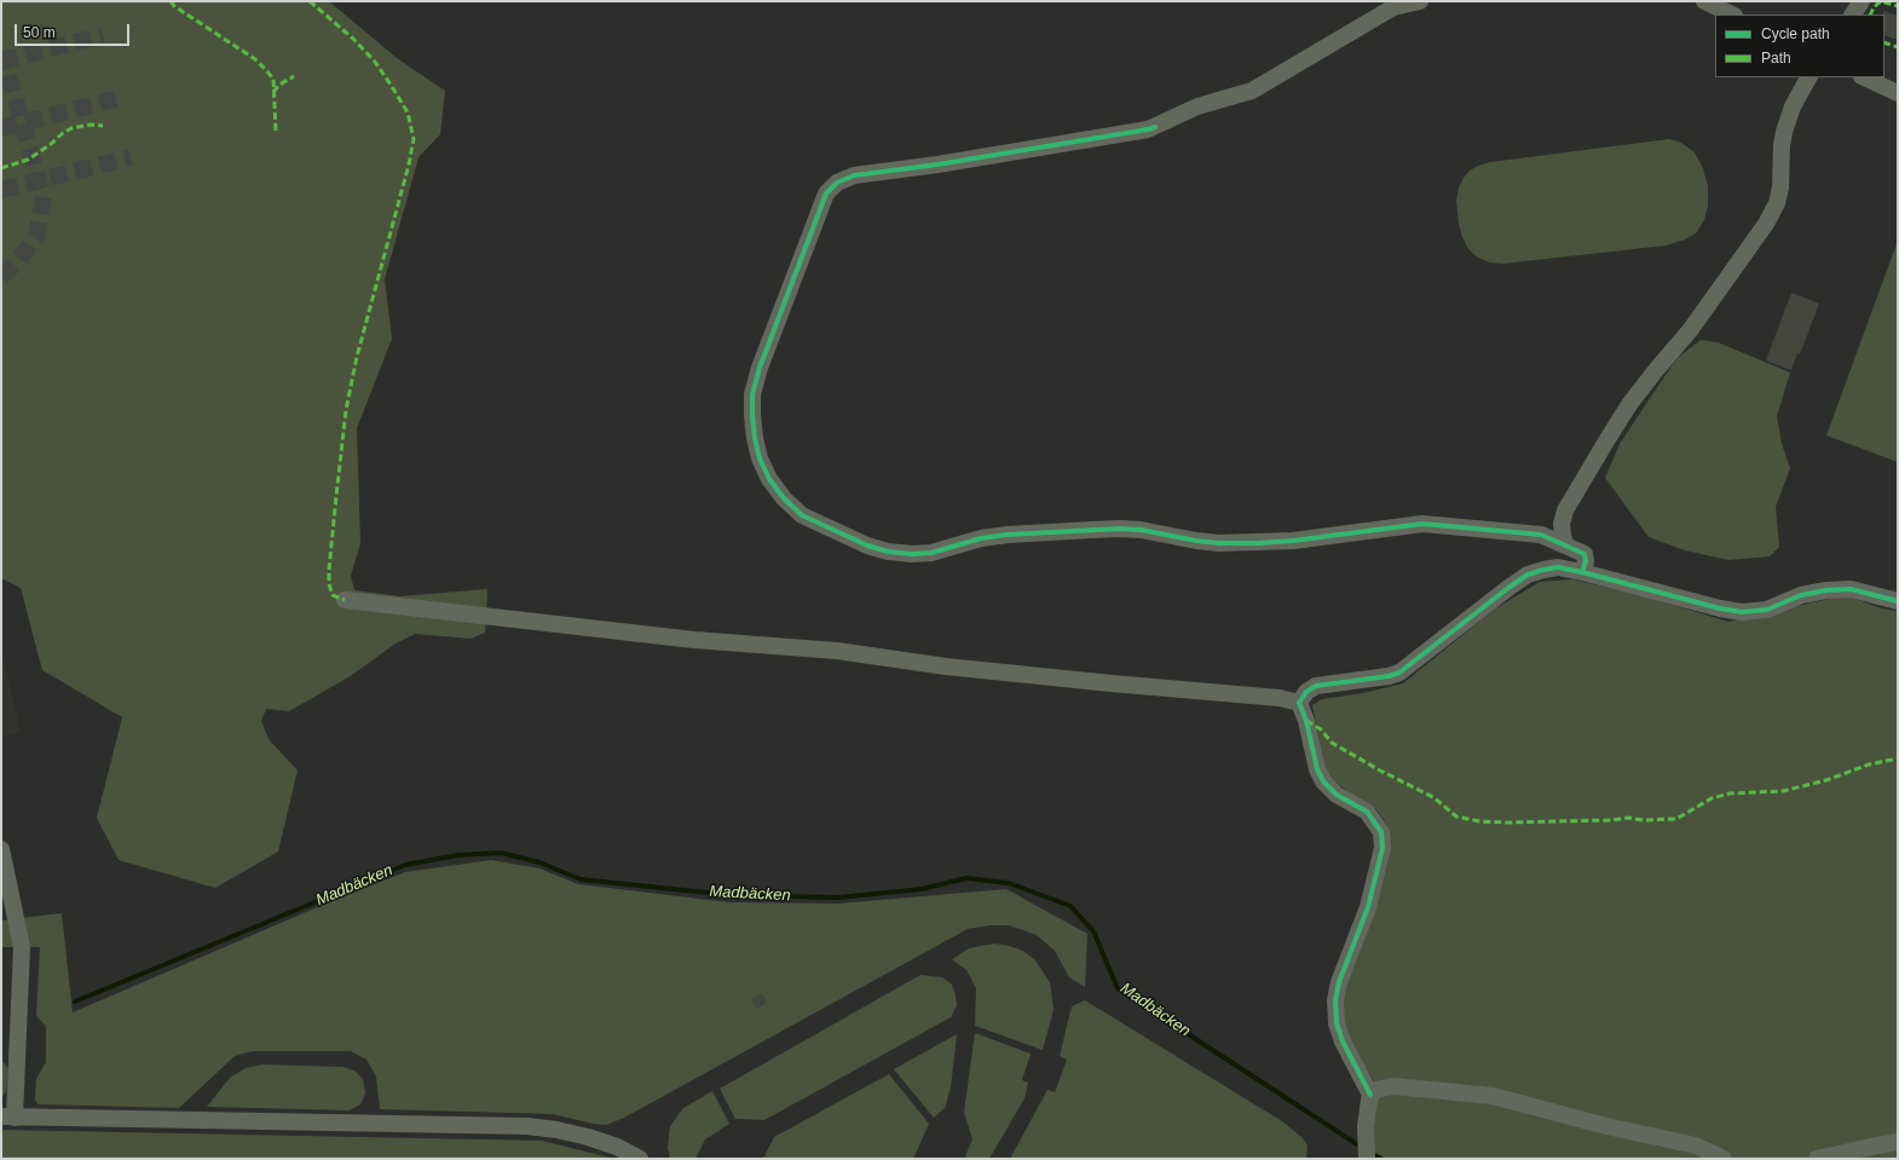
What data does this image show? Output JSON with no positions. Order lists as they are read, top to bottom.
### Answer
{
  "water": ["Madbäcken"],
  "legend": ["Cycle path", "Path"],
  "scale_bar": "50 m"
}
